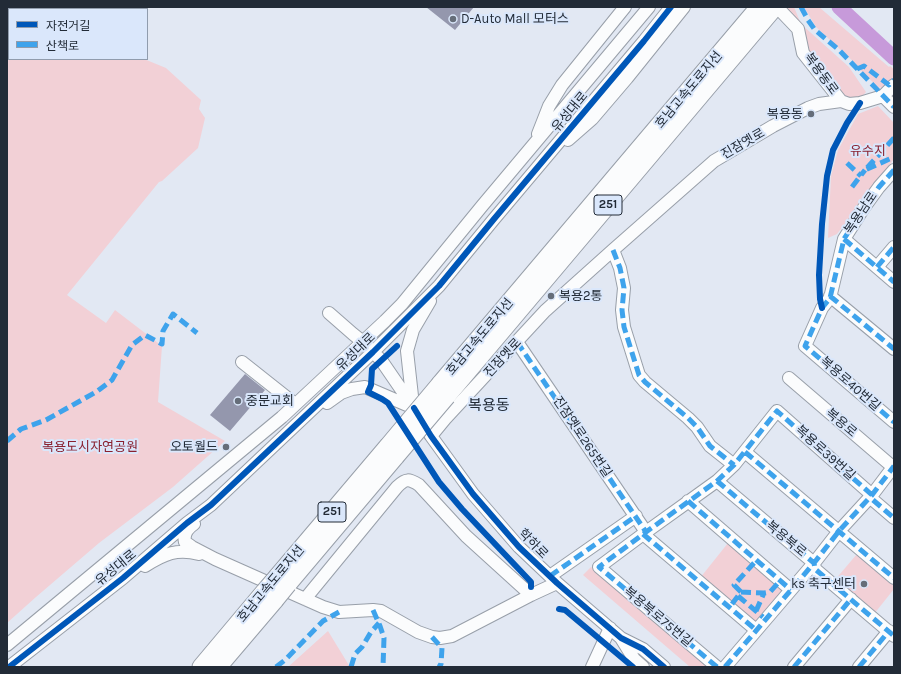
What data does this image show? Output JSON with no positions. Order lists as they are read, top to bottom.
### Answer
{
  "streets": {
    "highway": ["호남고속도로지선", "251"],
    "street": [
      "복용동로",
      "유성대로",
      "진잠옛로",
      "복용남로",
      "복용로40번길",
      "복용로",
      "진잠옛로265번길",
      "복용로39번길",
      "복용북로",
      "학하로",
      "복용북로75번길"
    ]
  },
  "crossings": [
    ["복용동로", "호남고속도로지선"],
    ["복용동로", "진잠옛로"],
    ["유성대로", "학하로"],
    ["진잠옛로", "진잠옛로265번길"],
    ["진잠옛로", "학하로"],
    ["복용남로", "복용로40번길"],
    ["진잠옛로265번길", "복용북로75번길"]
  ],
  "districts": ["복용동"],
  "parks": ["유수지", "복용도시자연공원"],
  "places": [
    "D-Auto Mall 모터스",
    "복용동",
    "복용2통",
    "중문교회",
    "오토월드",
    "ks 축구센터"
  ],
  "legend": ["자전거길", "산책로"]
}
